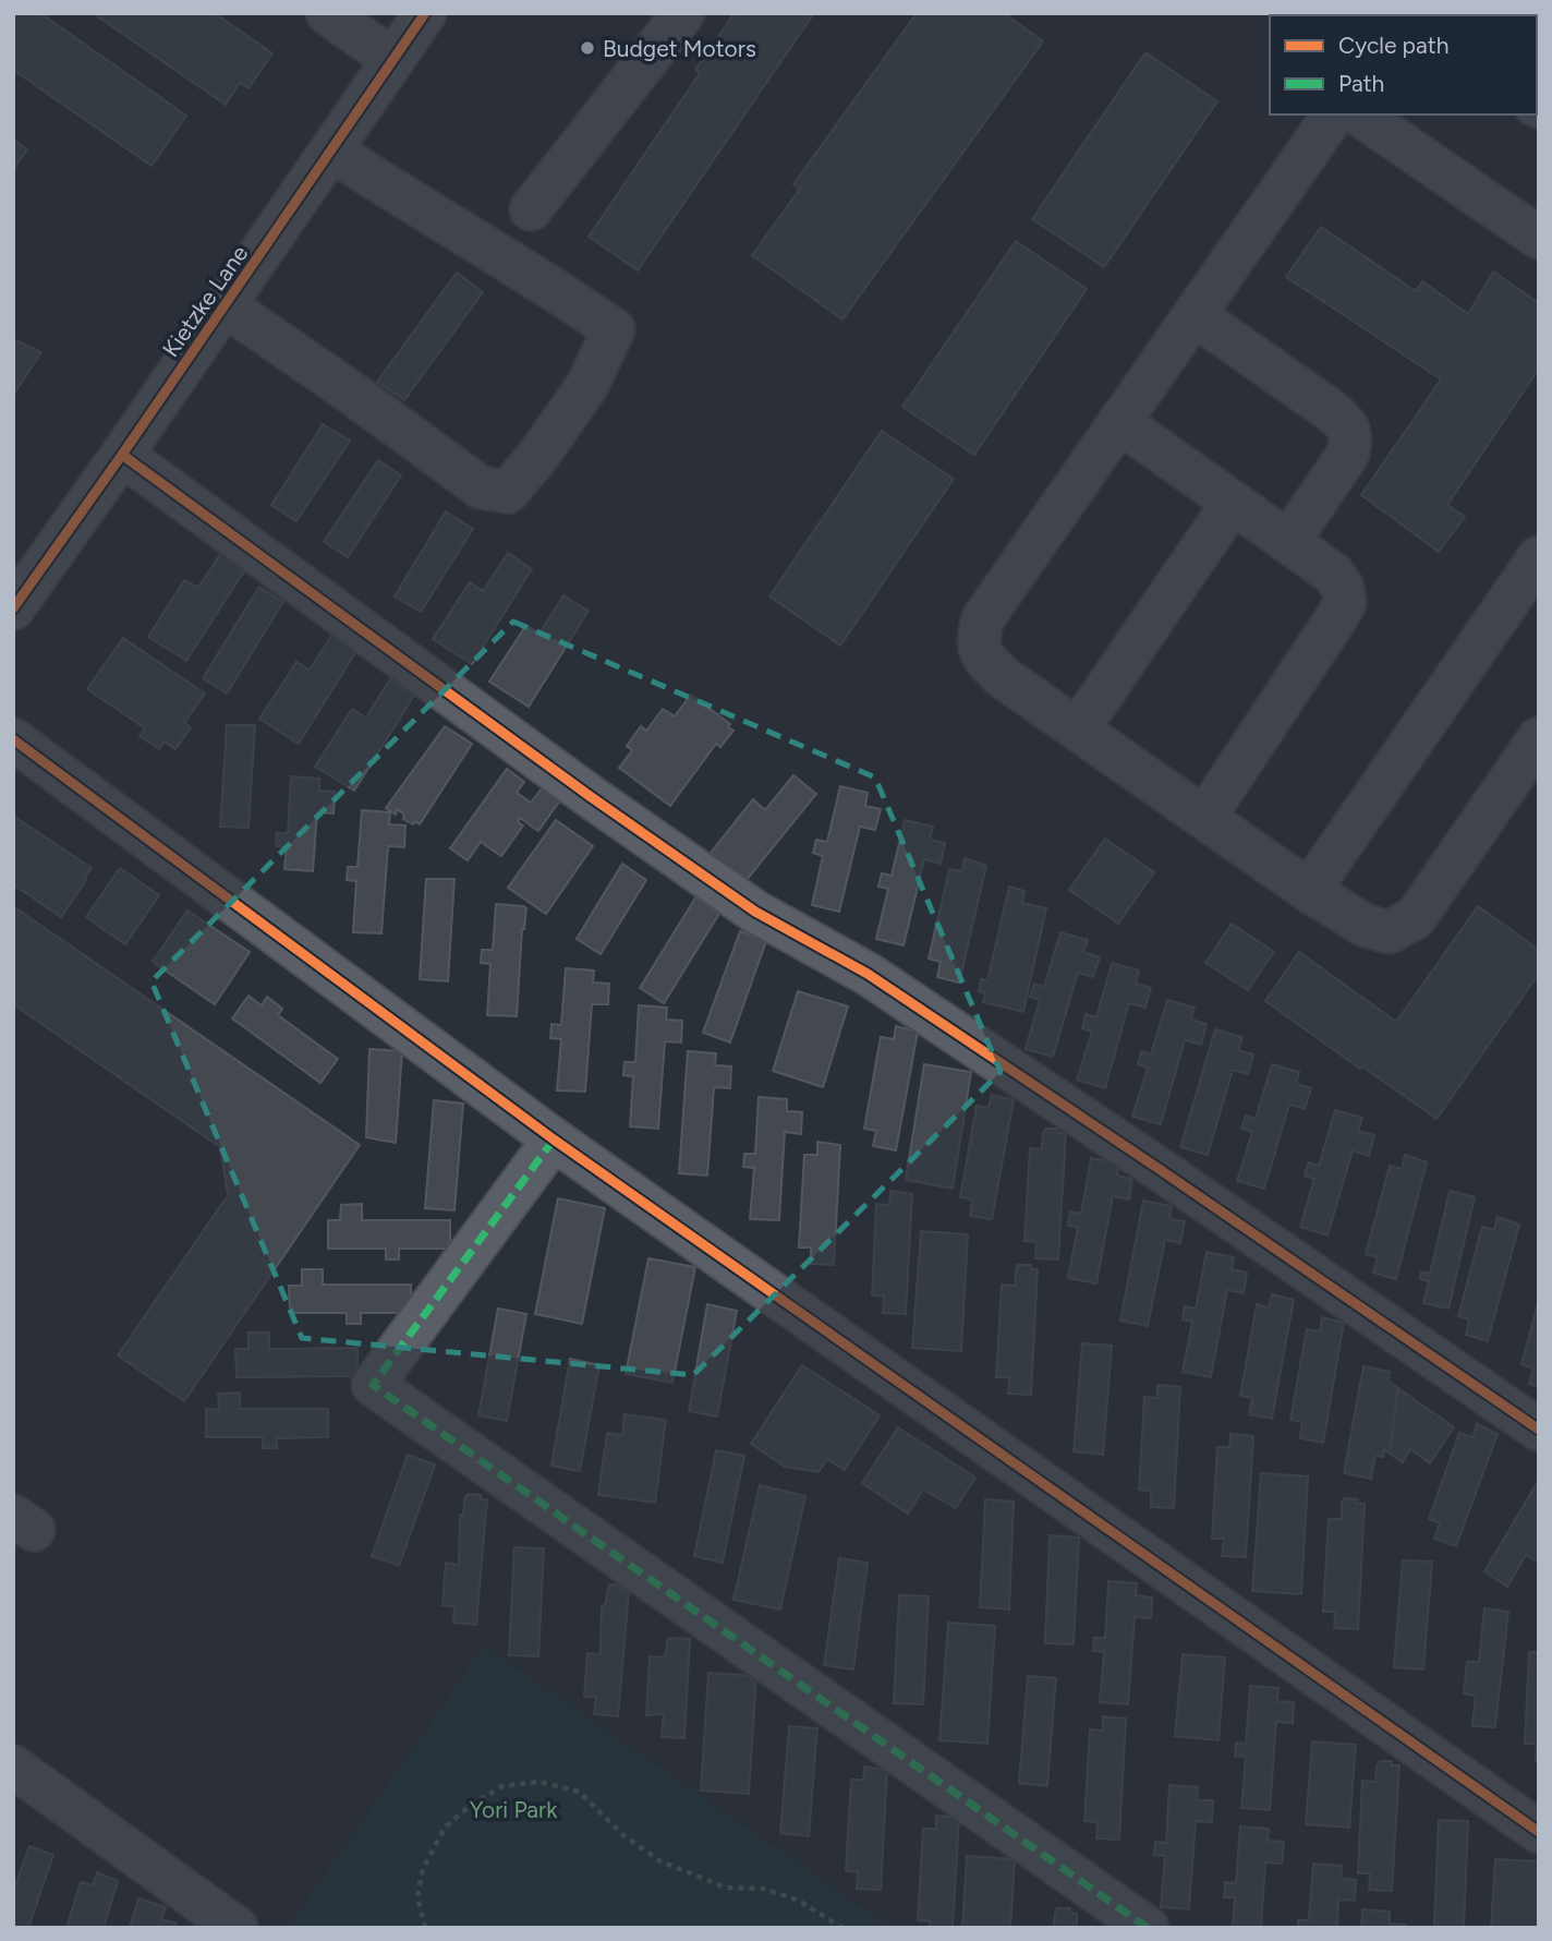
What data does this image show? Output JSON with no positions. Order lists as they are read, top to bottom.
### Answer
{
  "streets": {
    "main road": ["Kietzke Lane"]
  },
  "parks": ["Yori Park"],
  "places": ["Budget Motors"],
  "legend": ["Cycle path", "Path"]
}
